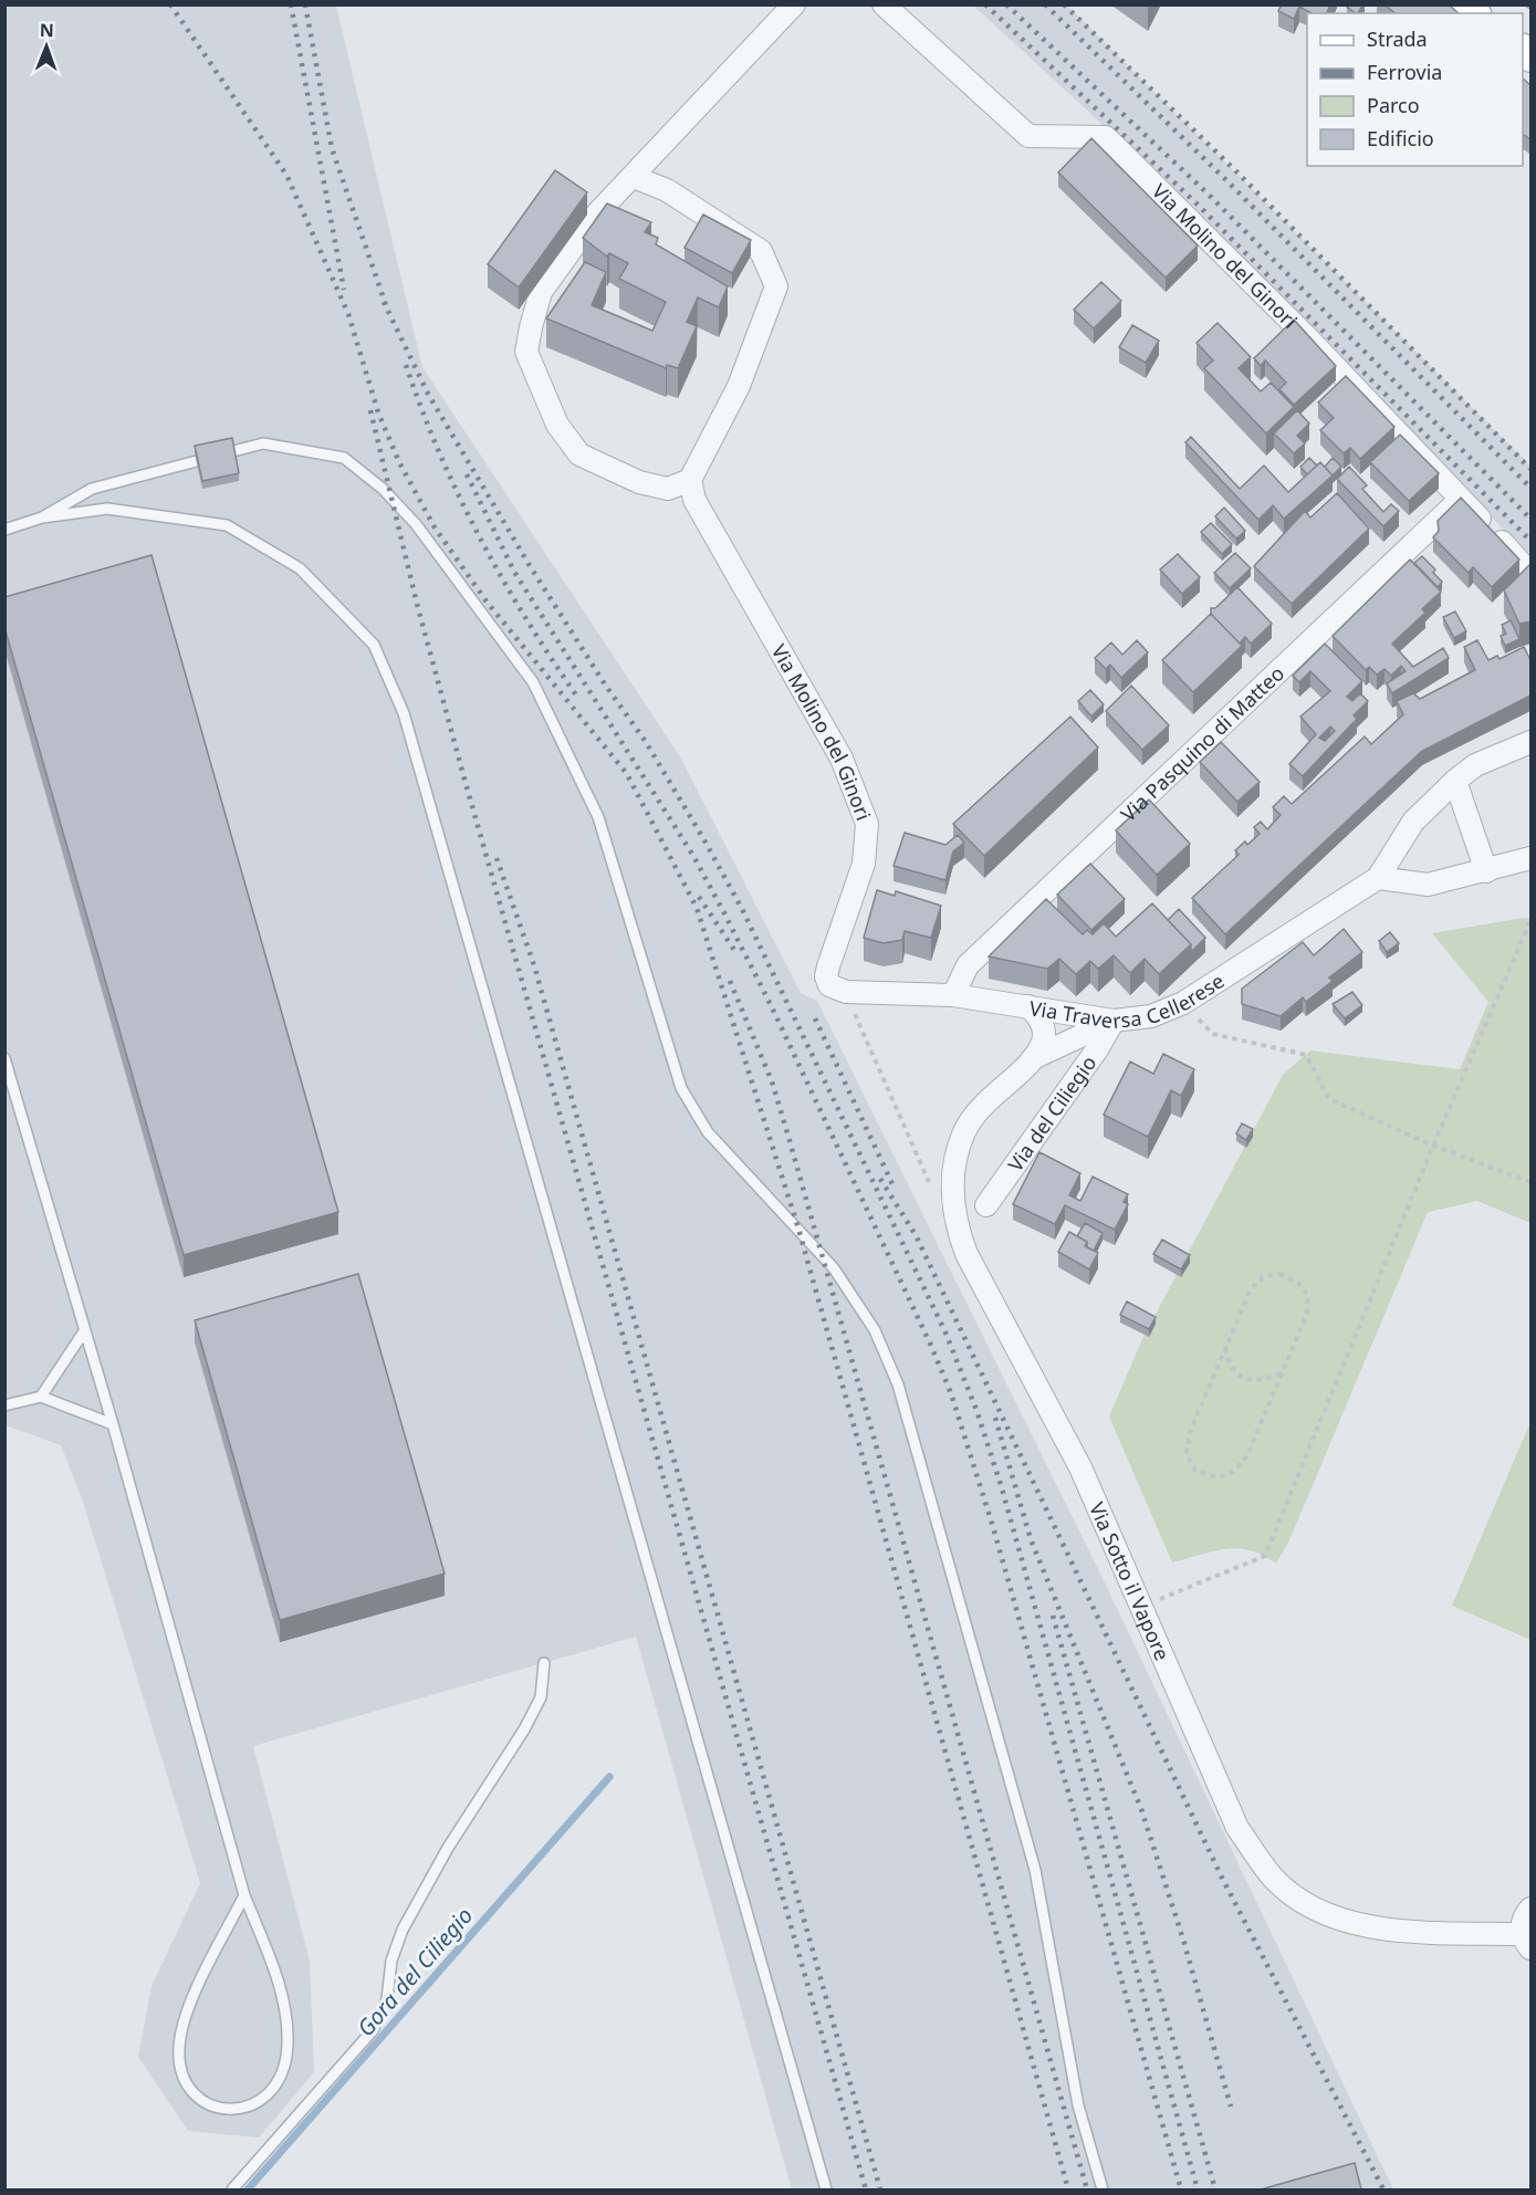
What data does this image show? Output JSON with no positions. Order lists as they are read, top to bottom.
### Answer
{
  "streets": {
    "street": [
      "Via Molino del Ginori",
      "Via Pasquino di Matteo",
      "Via Traversa Cellerese",
      "Via del Ciliegio",
      "Via Sotto il Vapore"
    ]
  },
  "crossings": [
    ["Via Molino del Ginori", "Via Pasquino di Matteo"],
    ["Via Molino del Ginori", "Via Traversa Cellerese"],
    ["Via Pasquino di Matteo", "Via Traversa Cellerese"],
    ["Via Traversa Cellerese", "Via del Ciliegio"],
    ["Via Traversa Cellerese", "Via Sotto il Vapore"],
    ["Via del Ciliegio", "Via Sotto il Vapore"]
  ],
  "water": ["Gora del Ciliegio"],
  "legend": [
    "Strada",
    "Ferrovia",
    "Parco",
    "Edificio"
  ],
  "north": "top"
}
